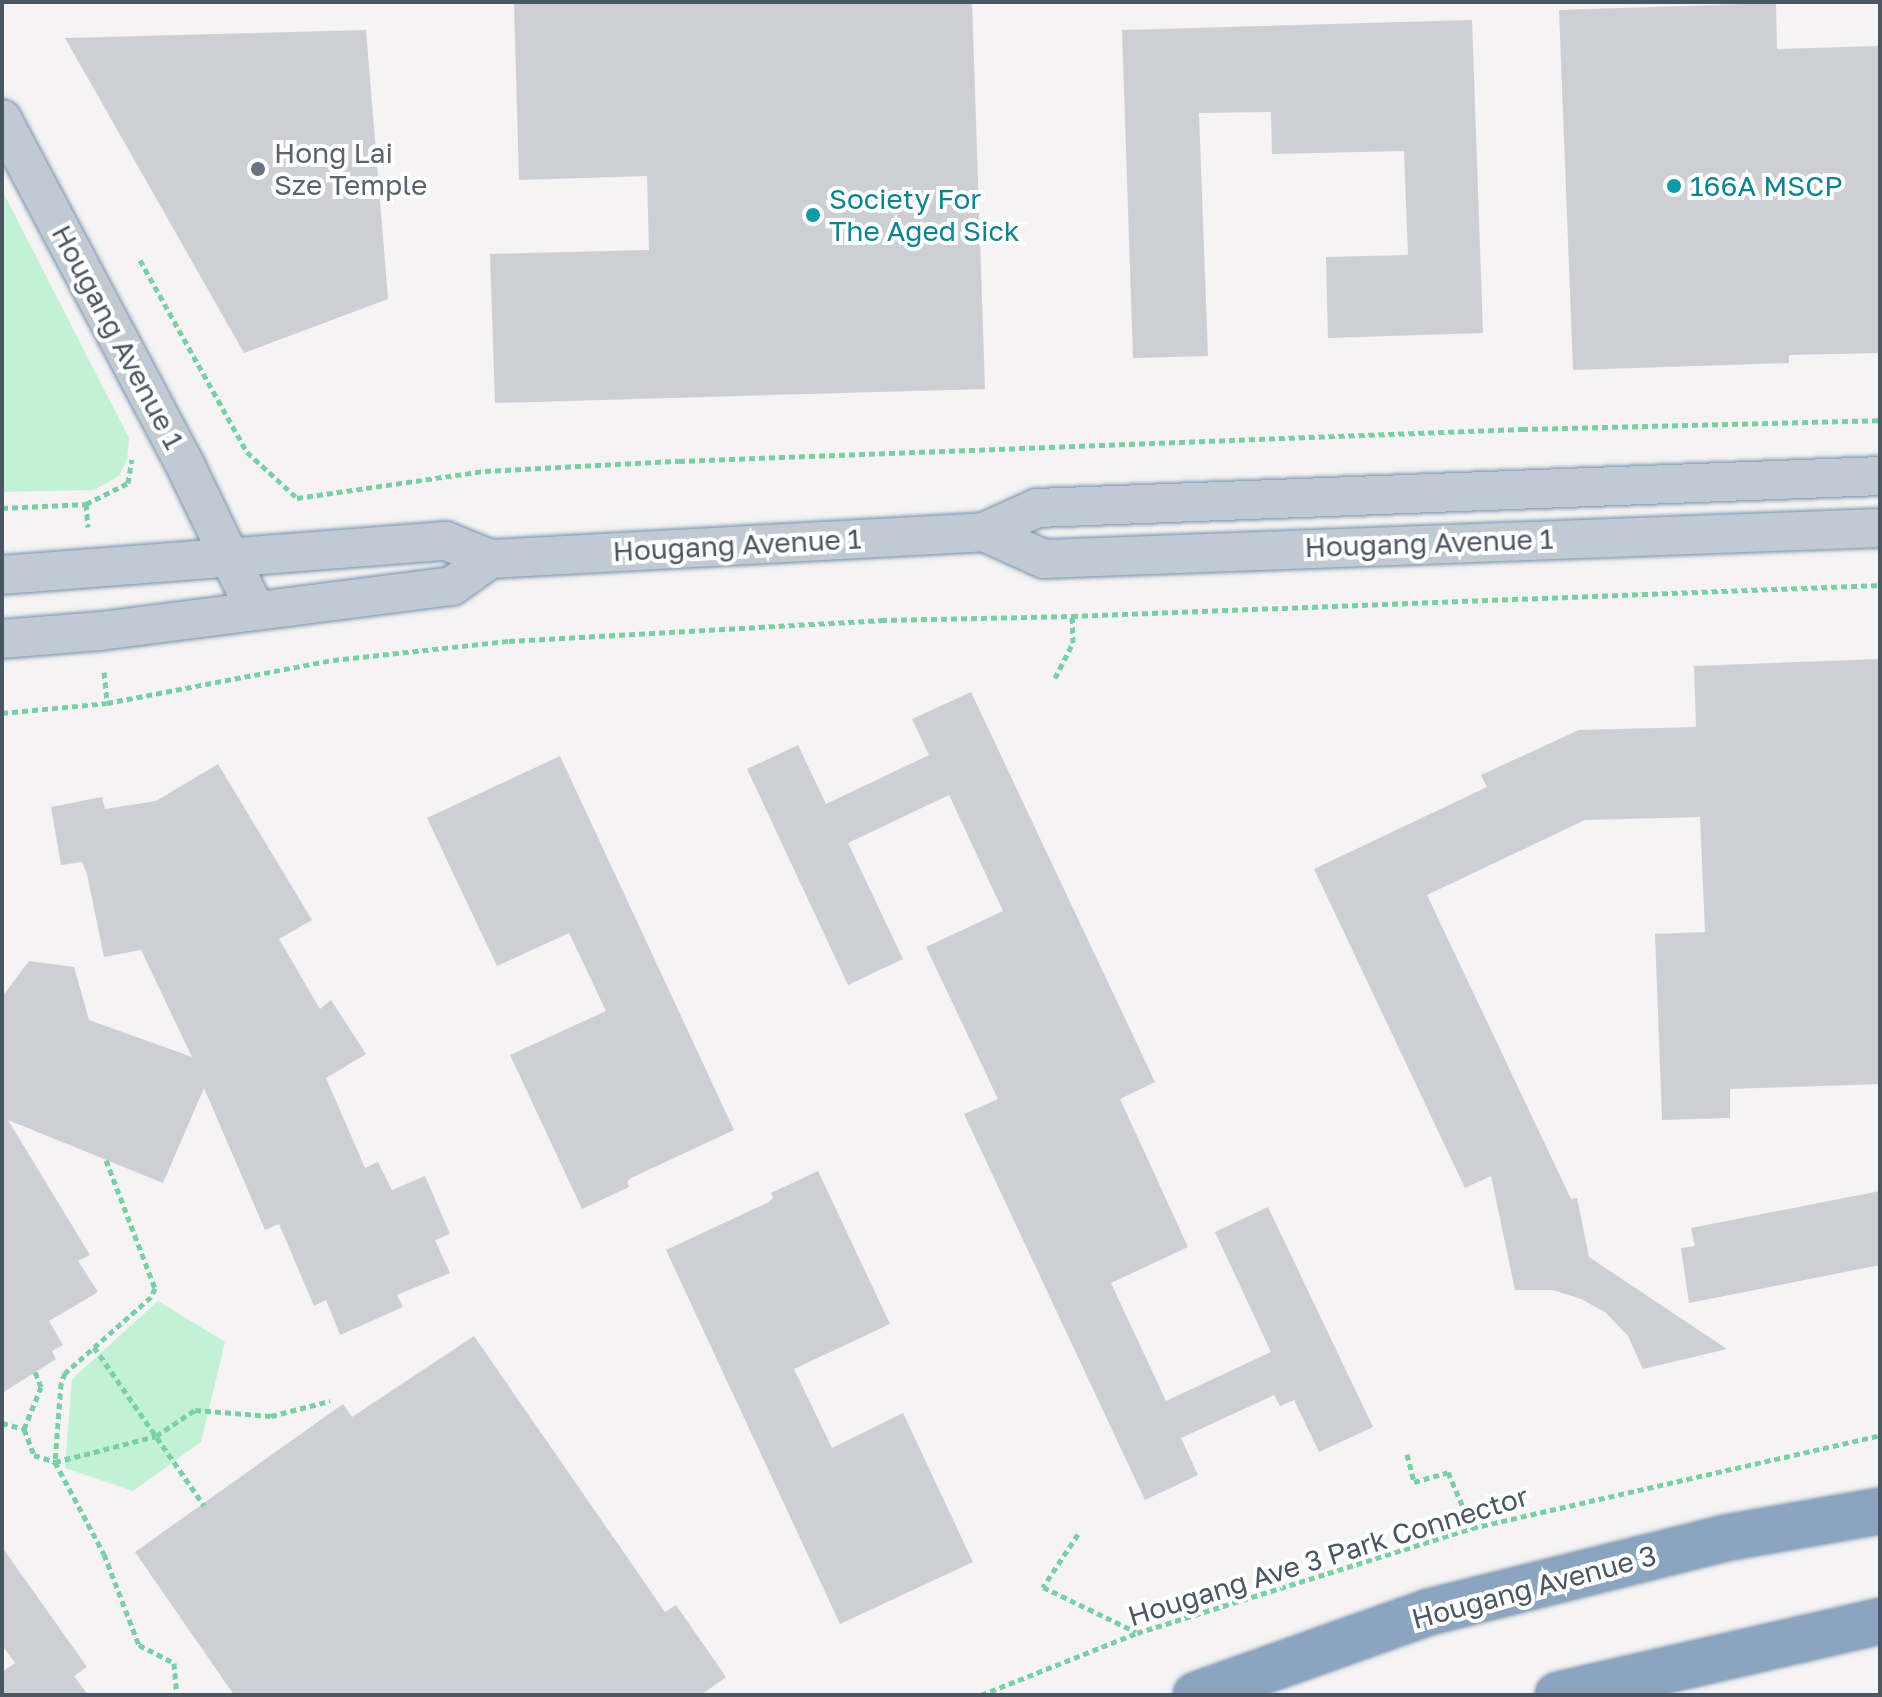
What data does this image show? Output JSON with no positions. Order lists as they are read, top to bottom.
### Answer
{
  "streets": {
    "highway": ["Hougang Avenue 3"],
    "street": ["Hougang Avenue 1"],
    "path": ["Hougang Ave 3 Park Connector"]
  },
  "places": ["Hong Lai Sze Temple", "166A MSCP", "Society For The Aged Sick"]
}
